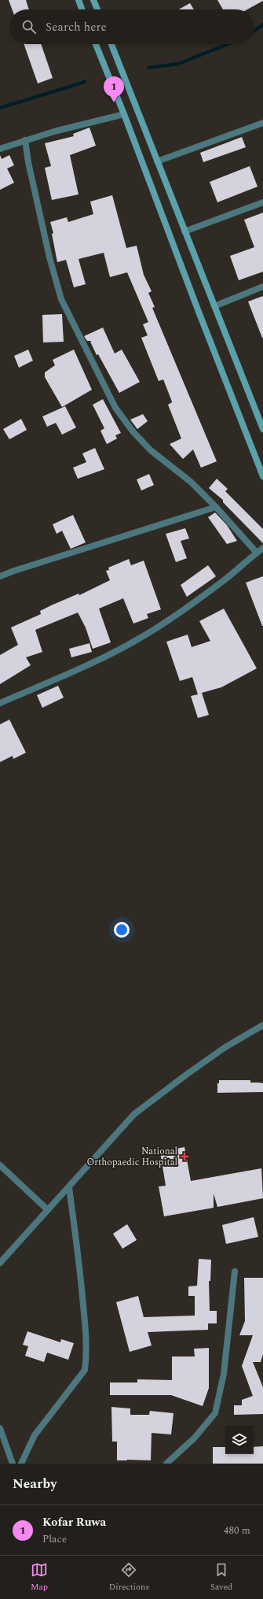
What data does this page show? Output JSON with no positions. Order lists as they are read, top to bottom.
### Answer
{
  "places": {
    "health": ["National Orthopaedic Hospital"]
  },
  "page": {
    "search": "Search here",
    "pins": "1",
    "heading": "Nearby",
    "list": [
      {
        "mark": "1",
        "name": "Kofar Ruwa",
        "note": "Place",
        "value": "480 m"
      }
    ],
    "nav": ["Map", "Directions", "Saved"]
  }
}
